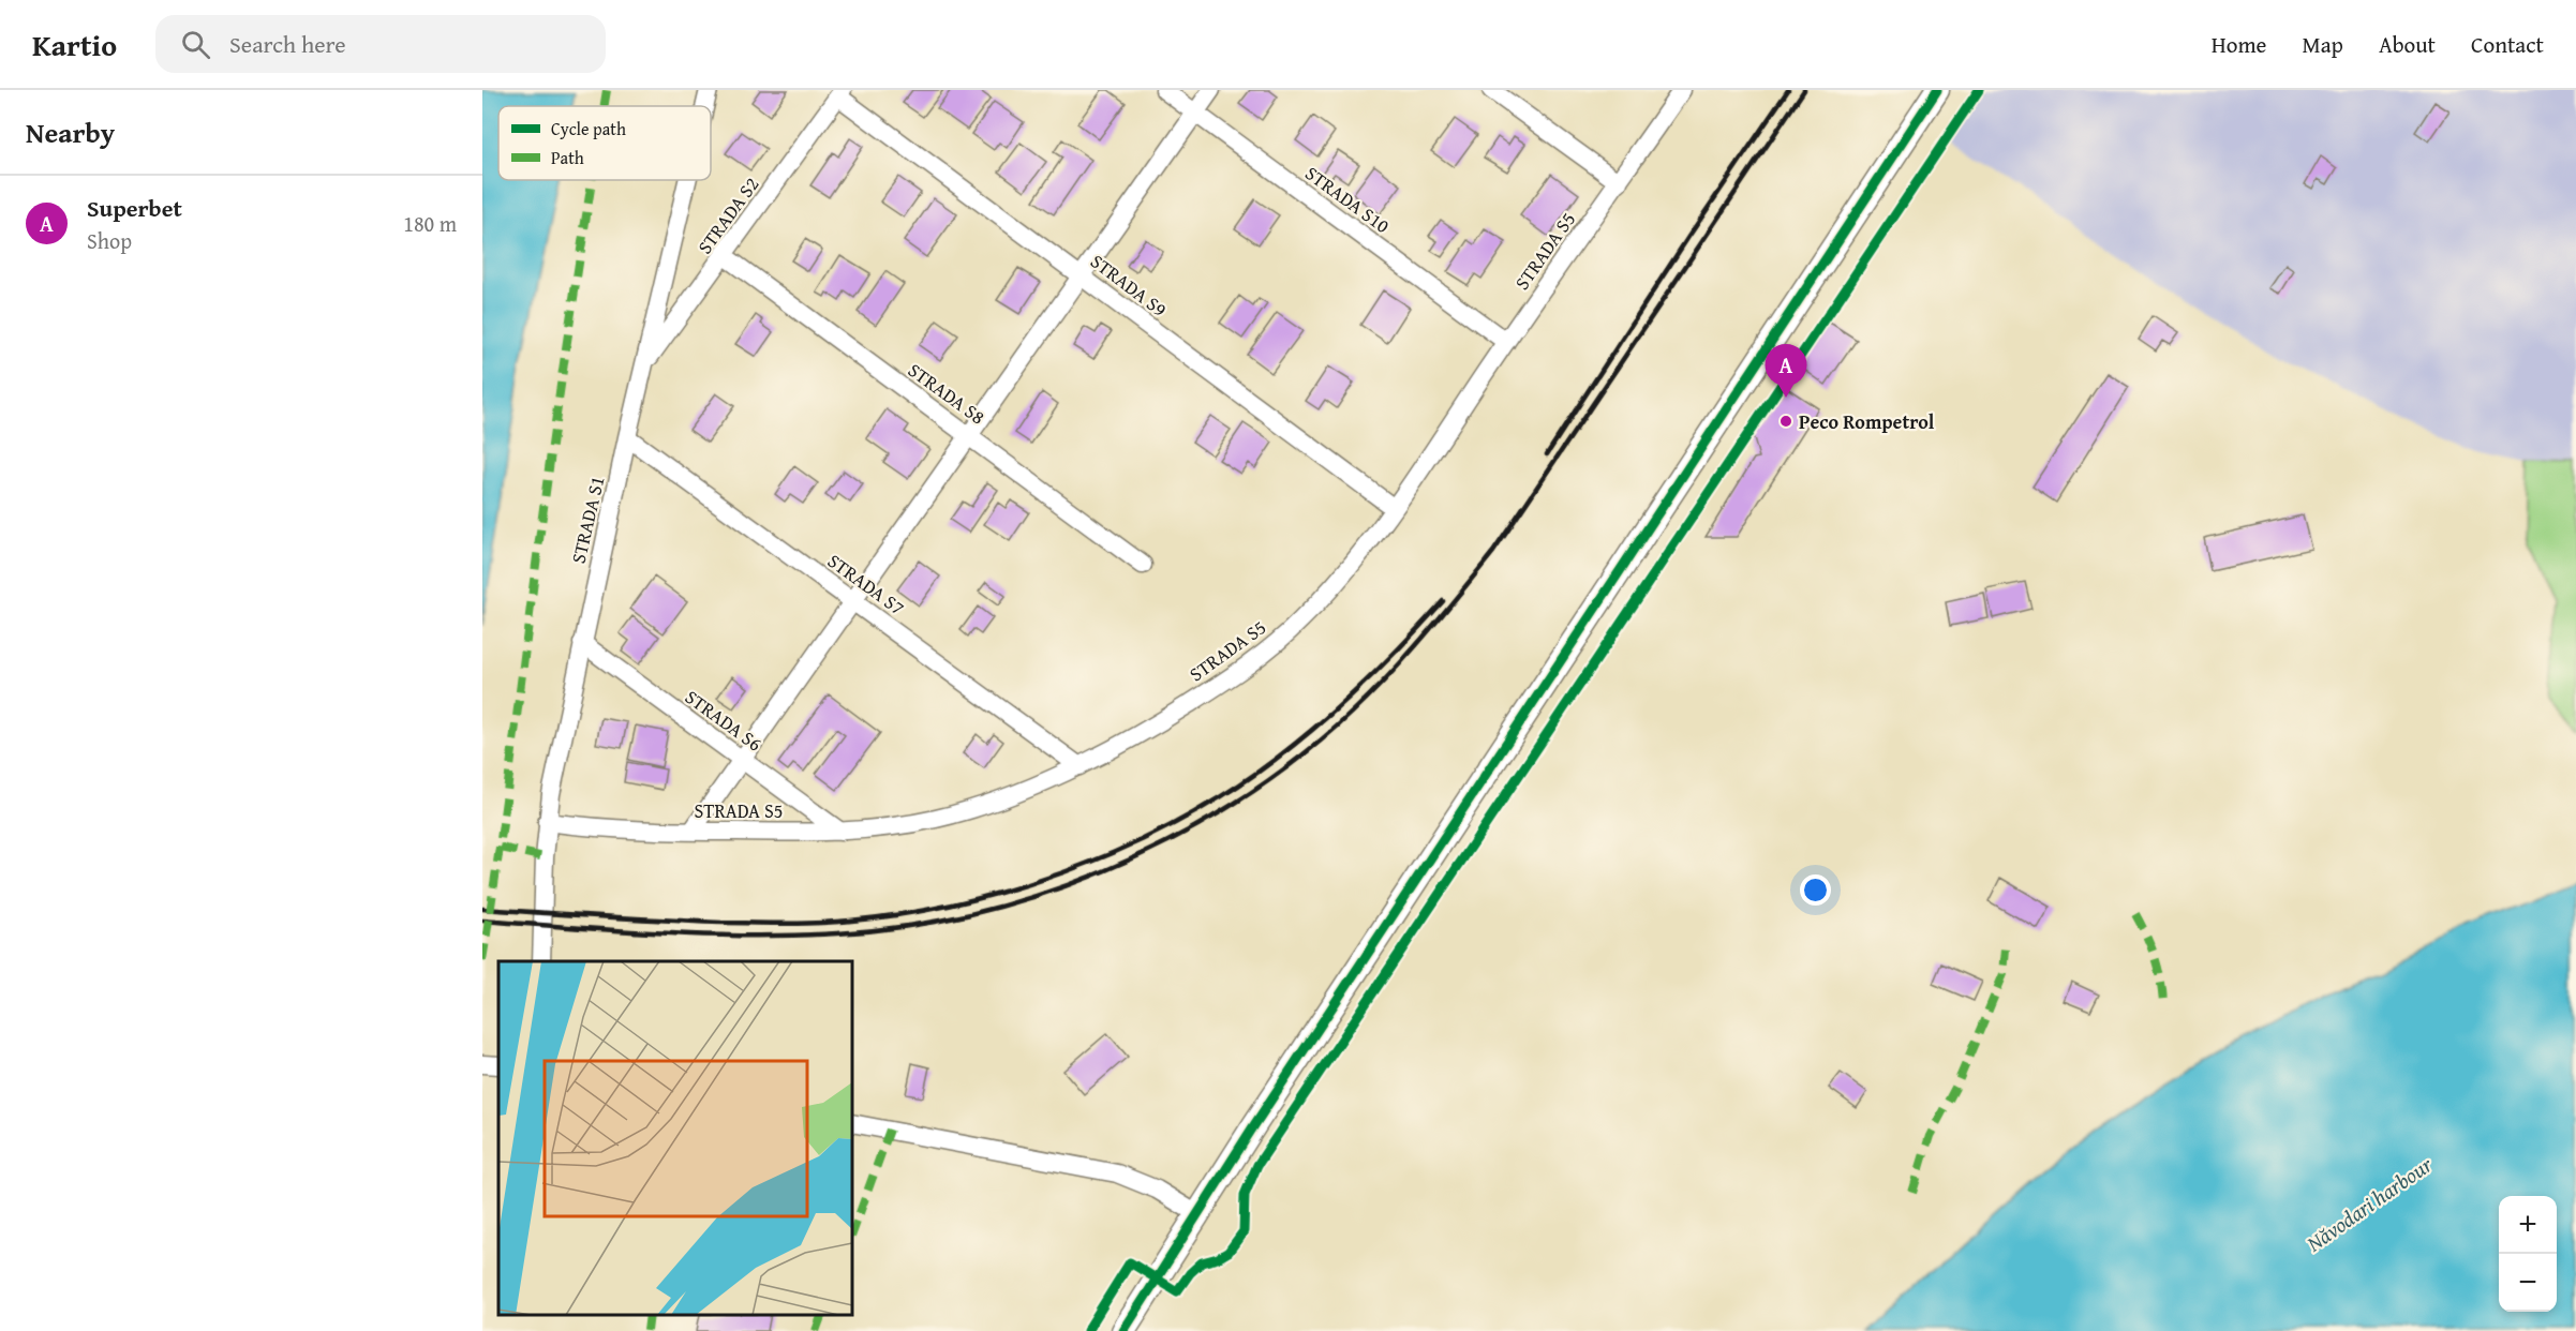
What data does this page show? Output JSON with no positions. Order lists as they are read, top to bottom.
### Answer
{
  "streets": {
    "street": [
      "STRADA S10",
      "STRADA S2",
      "STRADA S5",
      "STRADA S9",
      "STRADA S8",
      "STRADA S1",
      "STRADA S7",
      "STRADA S6"
    ]
  },
  "crossings": [
    ["STRADA S10", "STRADA S5"],
    ["STRADA S2", "STRADA S9"],
    ["STRADA S2", "STRADA S8"],
    ["STRADA S2", "STRADA S1"],
    ["STRADA S5", "STRADA S9"],
    ["STRADA S5", "STRADA S1"],
    ["STRADA S5", "STRADA S7"],
    ["STRADA S5", "STRADA S6"],
    ["STRADA S1", "STRADA S7"],
    ["STRADA S1", "STRADA S6"]
  ],
  "water": ["Năvodari harbour"],
  "places": ["Peco Rompetrol"],
  "legend": ["Cycle path", "Path"],
  "page": {
    "header": "Kartio",
    "search": "Search here",
    "nav": [
      "Home",
      "Map",
      "About",
      "Contact"
    ],
    "heading": "Nearby",
    "list": [
      {
        "mark": "A",
        "name": "Superbet",
        "note": "Shop",
        "value": "180 m"
      }
    ],
    "pins": "A",
    "map_buttons": ["+", "−"]
  }
}
